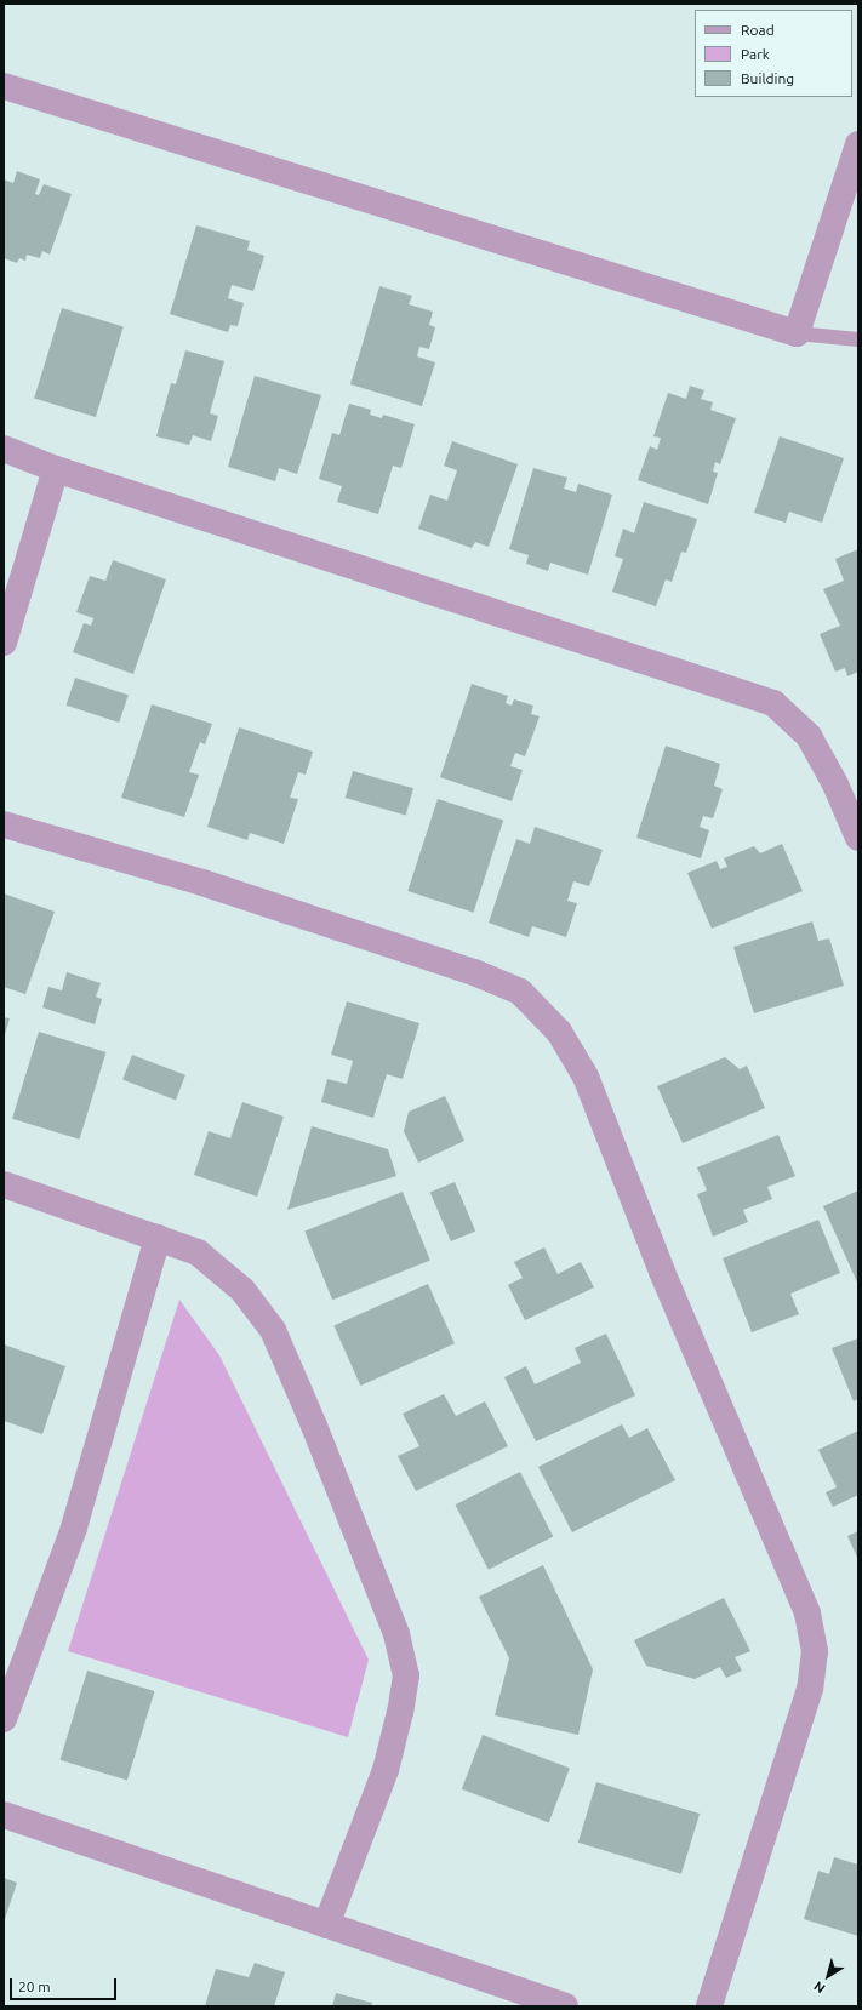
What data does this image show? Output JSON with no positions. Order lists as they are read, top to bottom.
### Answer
{
  "legend": ["Road", "Park", "Building"],
  "scale_bar": "20 m",
  "north": "bottom left"
}
